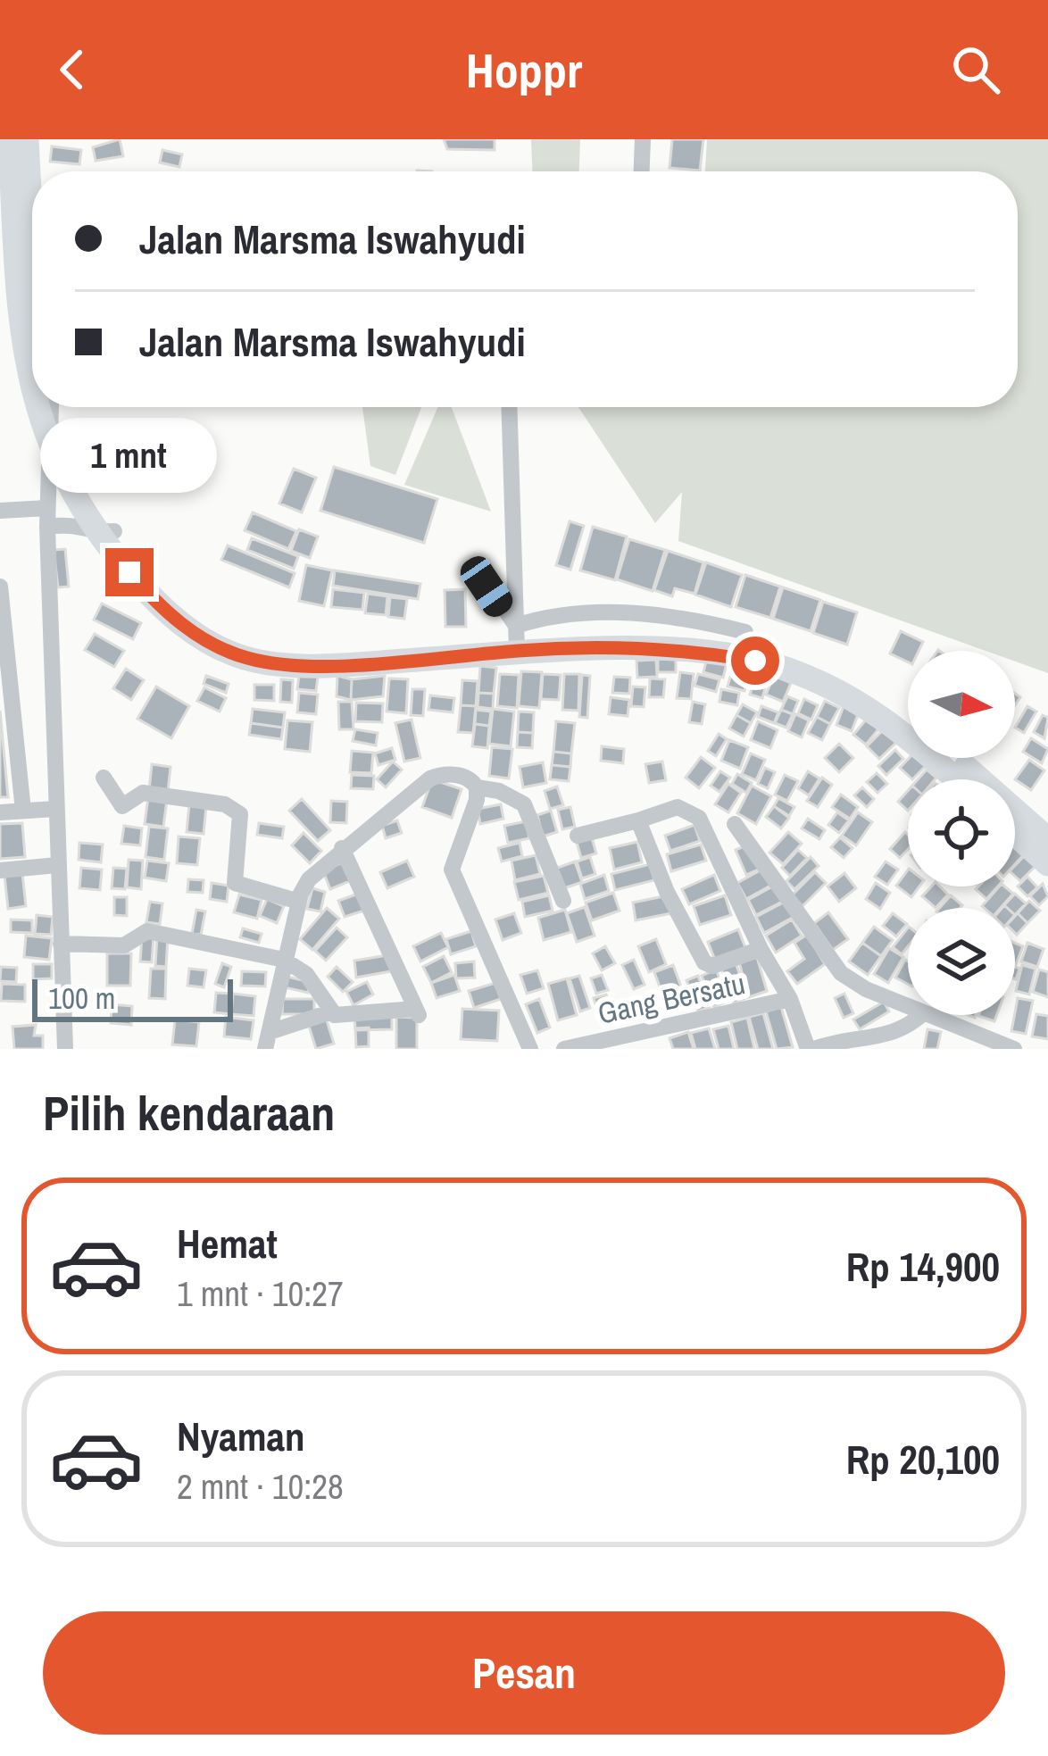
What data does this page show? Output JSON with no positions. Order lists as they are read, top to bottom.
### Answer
{
  "streets": {
    "street": ["Gang Bersatu"]
  },
  "scale_bar": "100 m",
  "north": "right",
  "page": {
    "header": "Hoppr",
    "banner": ["Jalan Marsma Iswahyudi", "Jalan Marsma Iswahyudi"],
    "bubble": "1 mnt",
    "scale": "100 m",
    "heading": "Pilih kendaraan",
    "list": [
      {
        "name": "Hemat",
        "note": "1 mnt · 10:27",
        "value": "Rp 14,900"
      },
      {
        "name": "Nyaman",
        "note": "2 mnt · 10:28",
        "value": "Rp 20,100"
      }
    ],
    "buttons": "Pesan"
  }
}
